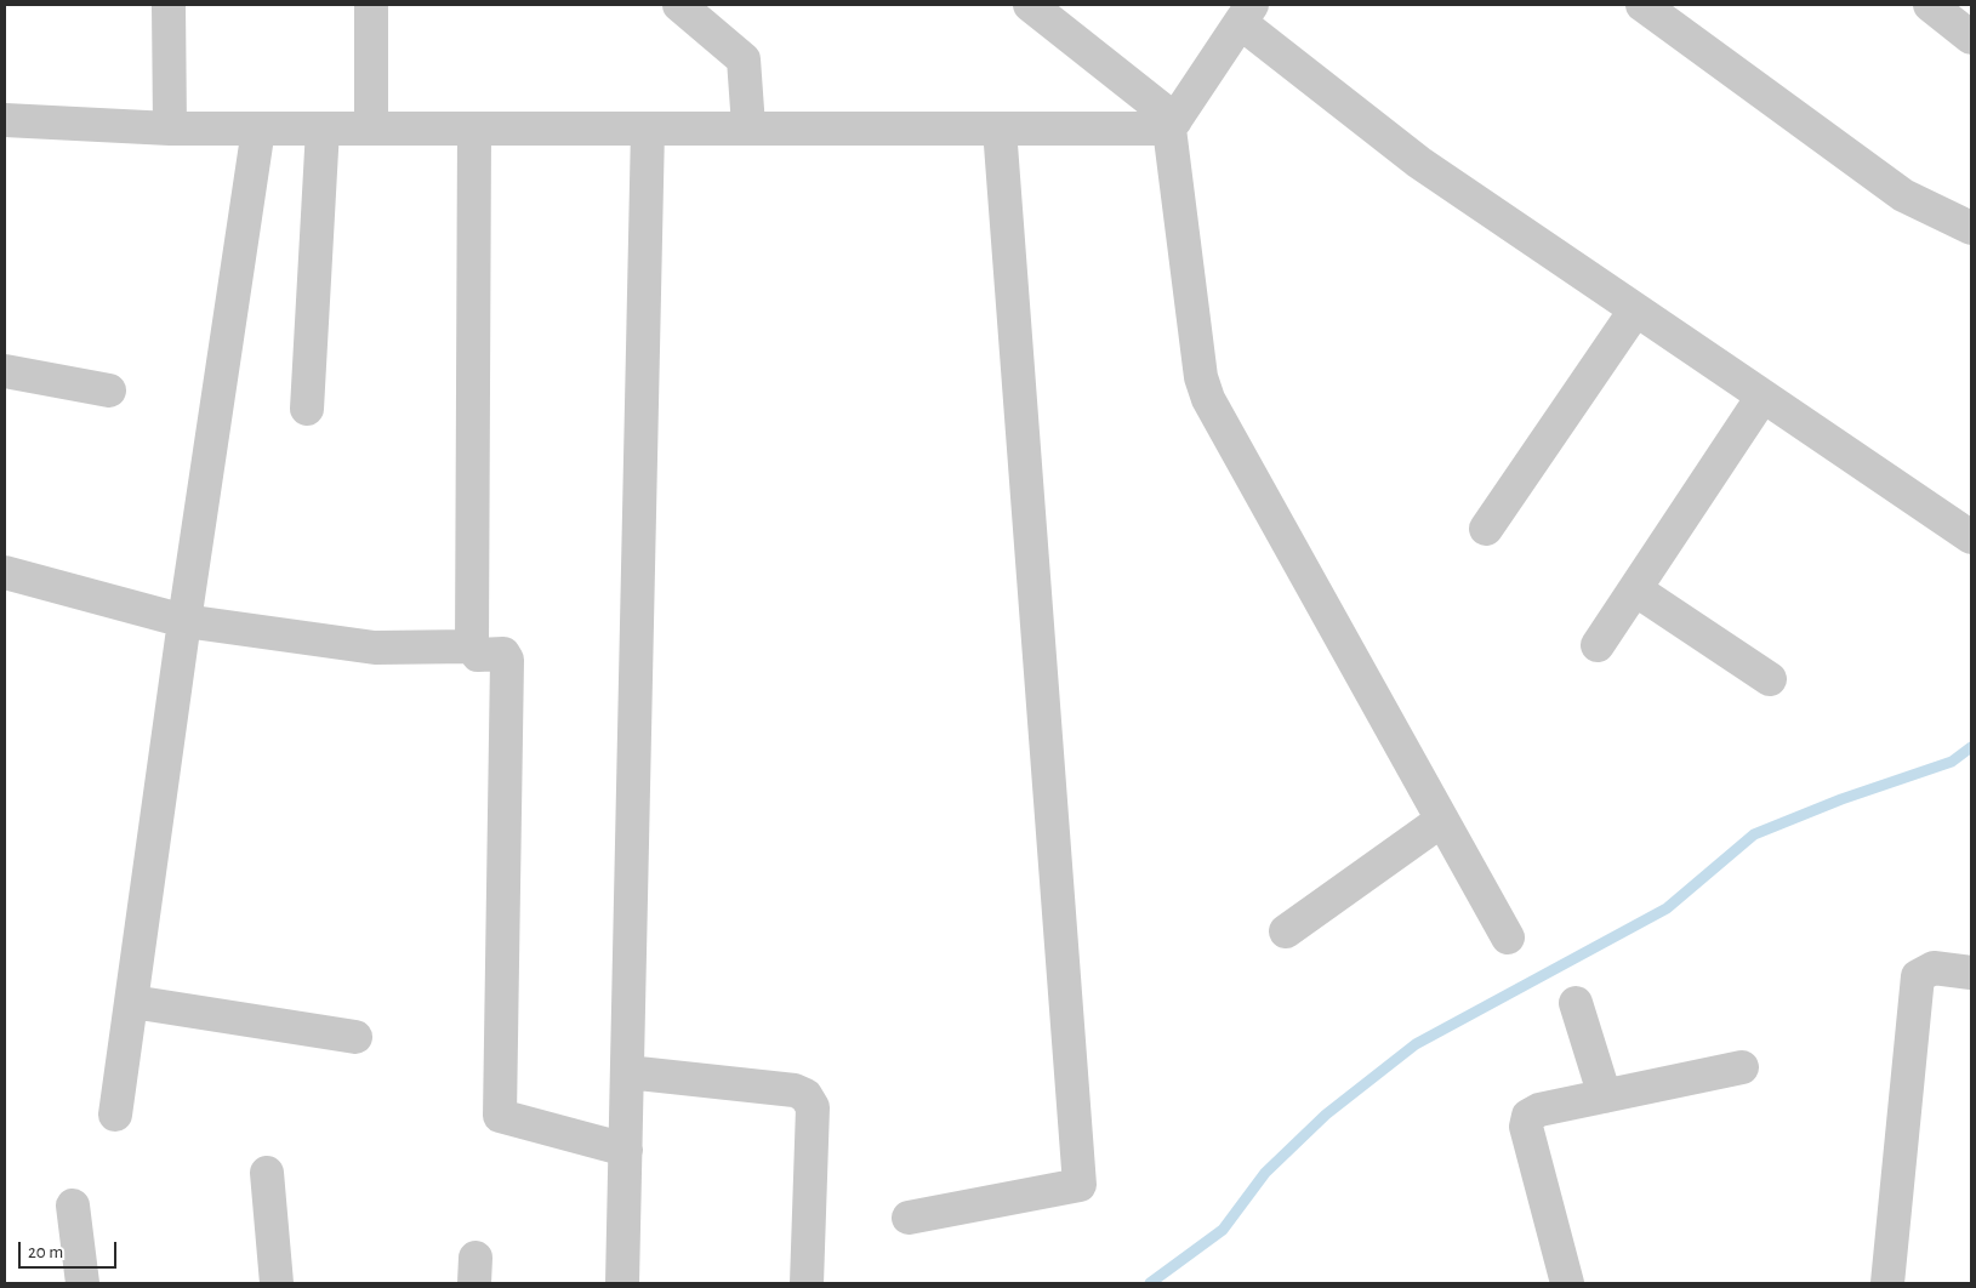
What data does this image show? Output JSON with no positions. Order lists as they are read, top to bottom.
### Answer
{
  "scale_bar": "20 m"
}
